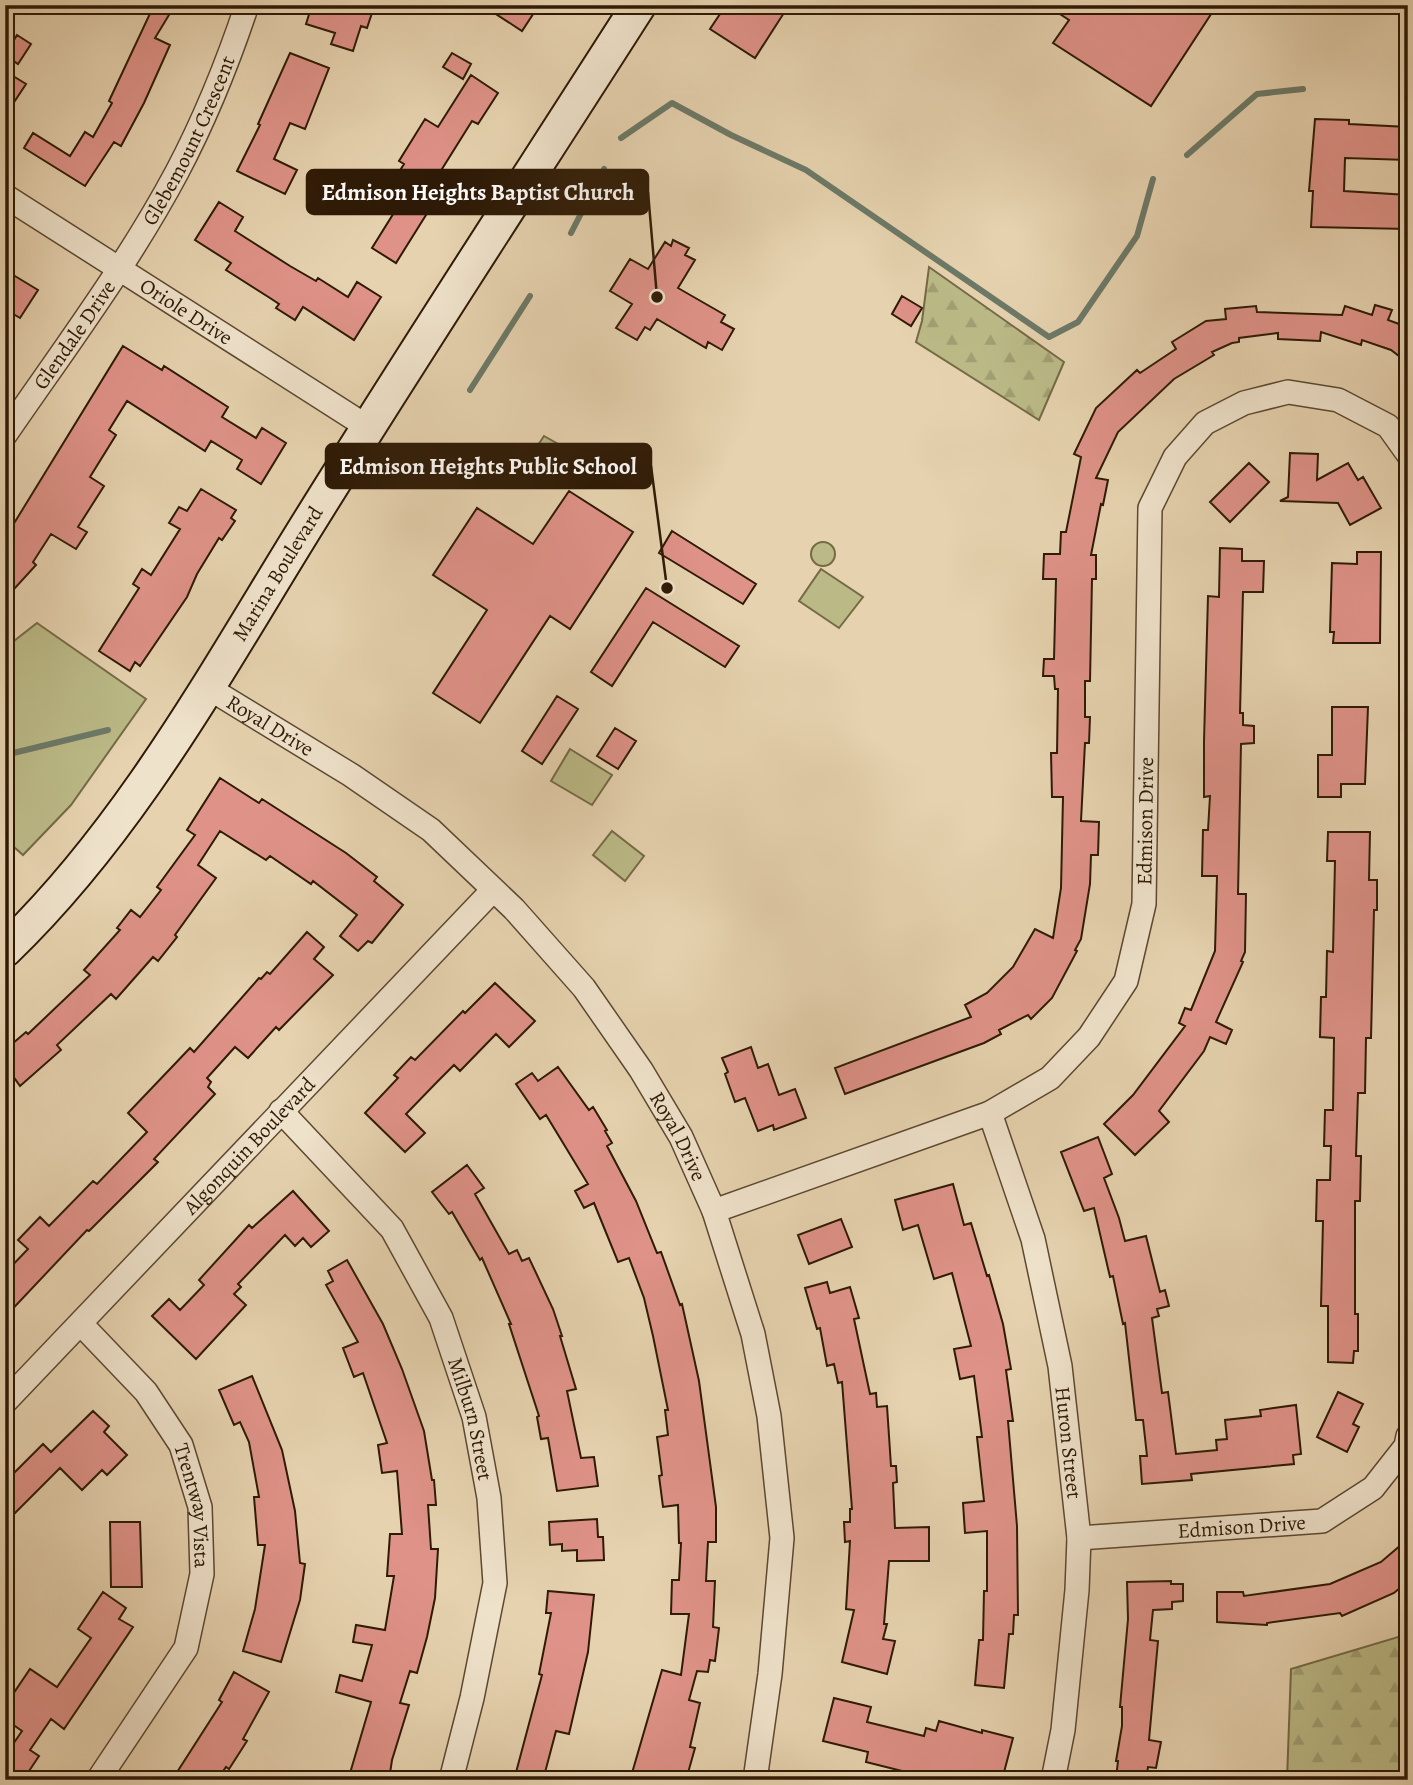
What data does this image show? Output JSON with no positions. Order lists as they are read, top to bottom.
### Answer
{
  "streets": {
    "street": [
      "Glebemount Crescent",
      "Oriole Drive",
      "Glendale Drive",
      "Marina Boulevard",
      "Royal Drive",
      "Edmison Drive",
      "Algonquin Boulevard",
      "Milburn Street",
      "Huron Street",
      "Trentway Vista"
    ]
  },
  "crossings": [
    ["Glebemount Crescent", "Oriole Drive"],
    ["Glebemount Crescent", "Glendale Drive"],
    ["Oriole Drive", "Glendale Drive"],
    ["Oriole Drive", "Marina Boulevard"],
    ["Marina Boulevard", "Royal Drive"],
    ["Royal Drive", "Edmison Drive"],
    ["Royal Drive", "Algonquin Boulevard"],
    ["Edmison Drive", "Huron Street"],
    ["Algonquin Boulevard", "Milburn Street"],
    ["Algonquin Boulevard", "Trentway Vista"]
  ],
  "places": ["Edmison Heights Baptist Church", "Edmison Heights Public School"]
}
